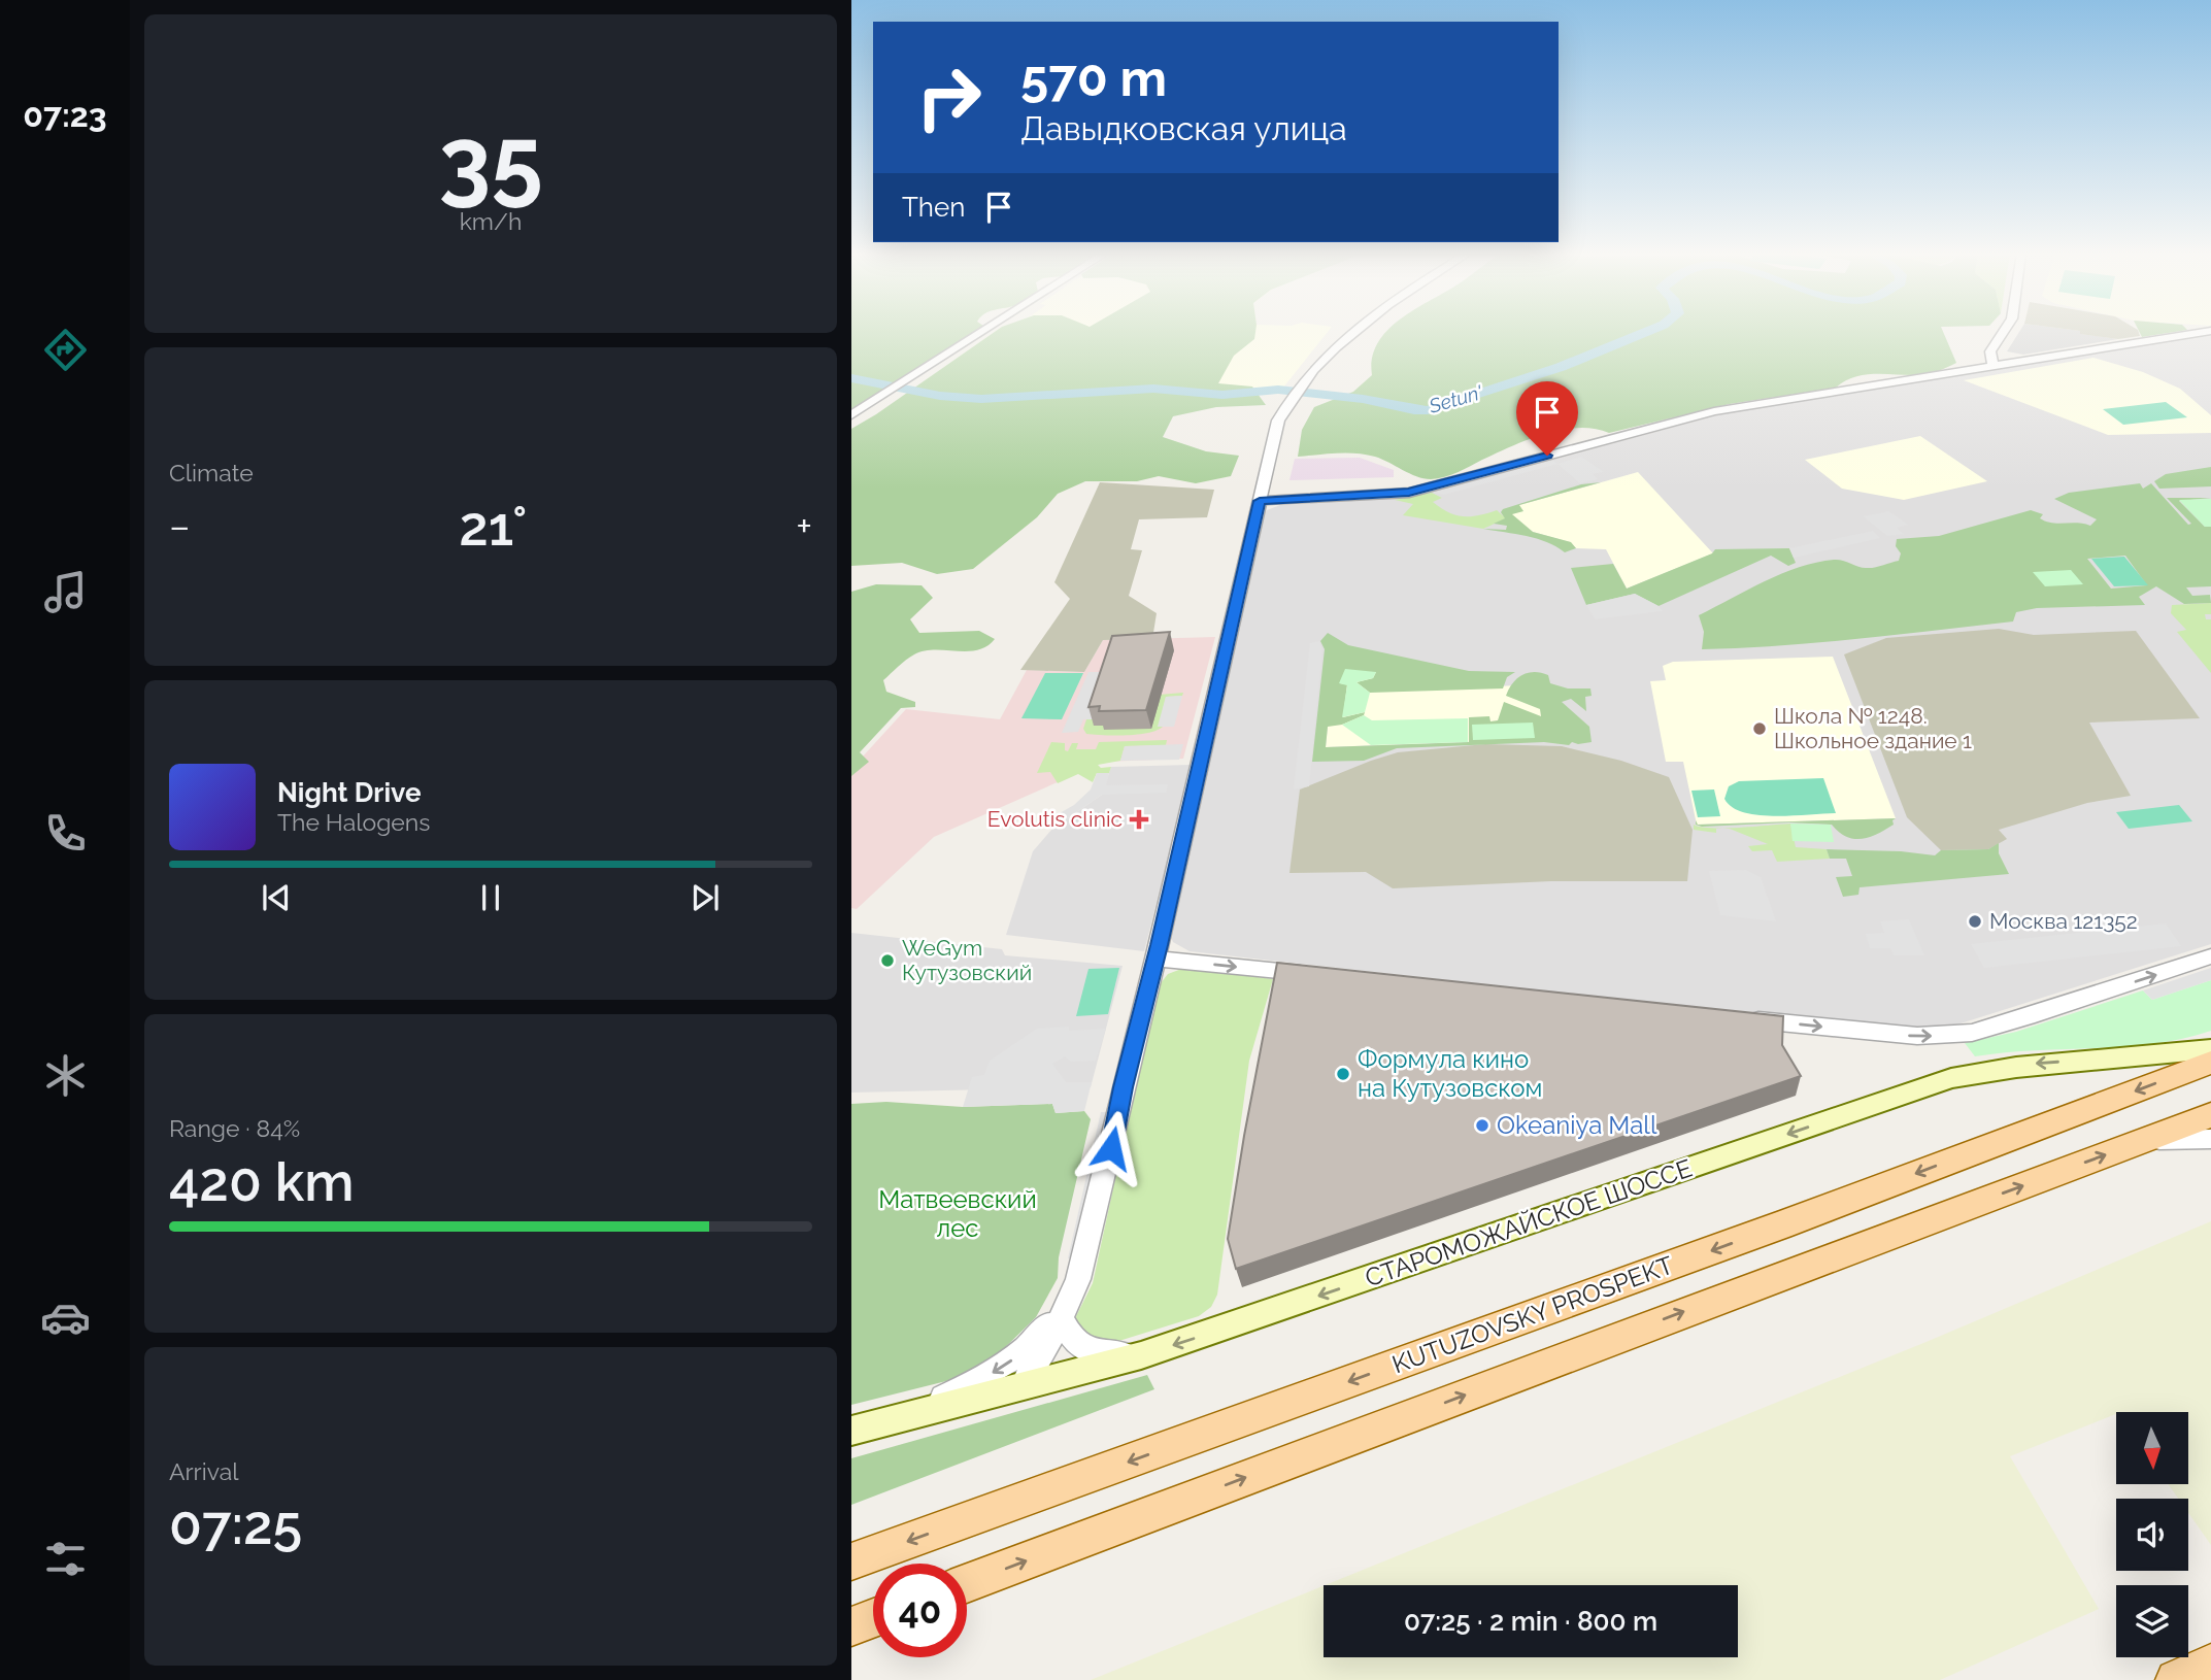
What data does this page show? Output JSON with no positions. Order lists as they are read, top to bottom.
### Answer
{
  "streets": {
    "main road": ["СТАРОМОЖАЙСКОЕ ШОССЕ", "KUTUZOVSKY PROSPEKT"]
  },
  "water": ["Setun'"],
  "parks": ["Матвеевский лес"],
  "places": {
    "other": [
      "Школа № 1248. Школьное здание 1",
      "Москва 121352",
      "WeGym Кутузовский",
      "Формула кино на Кутузовском",
      "Okeaniya Mall"
    ],
    "health": ["Evolutis clinic"]
  },
  "north": "bottom",
  "page": {
    "tabs": "07:23",
    "tile": [
      ["35", "km/h"],
      "Climate",
      ["Range · 84%", "420 km"],
      ["Arrival", "07:25"]
    ],
    "turn": ["570 m", "Давыдковская улица"],
    "then": "Then",
    "heat": ["−", "21°", "+"],
    "song": ["Night Drive", "The Halogens"],
    "limit": "40",
    "trip": "07:25 · 2 min · 800 m"
  }
}
